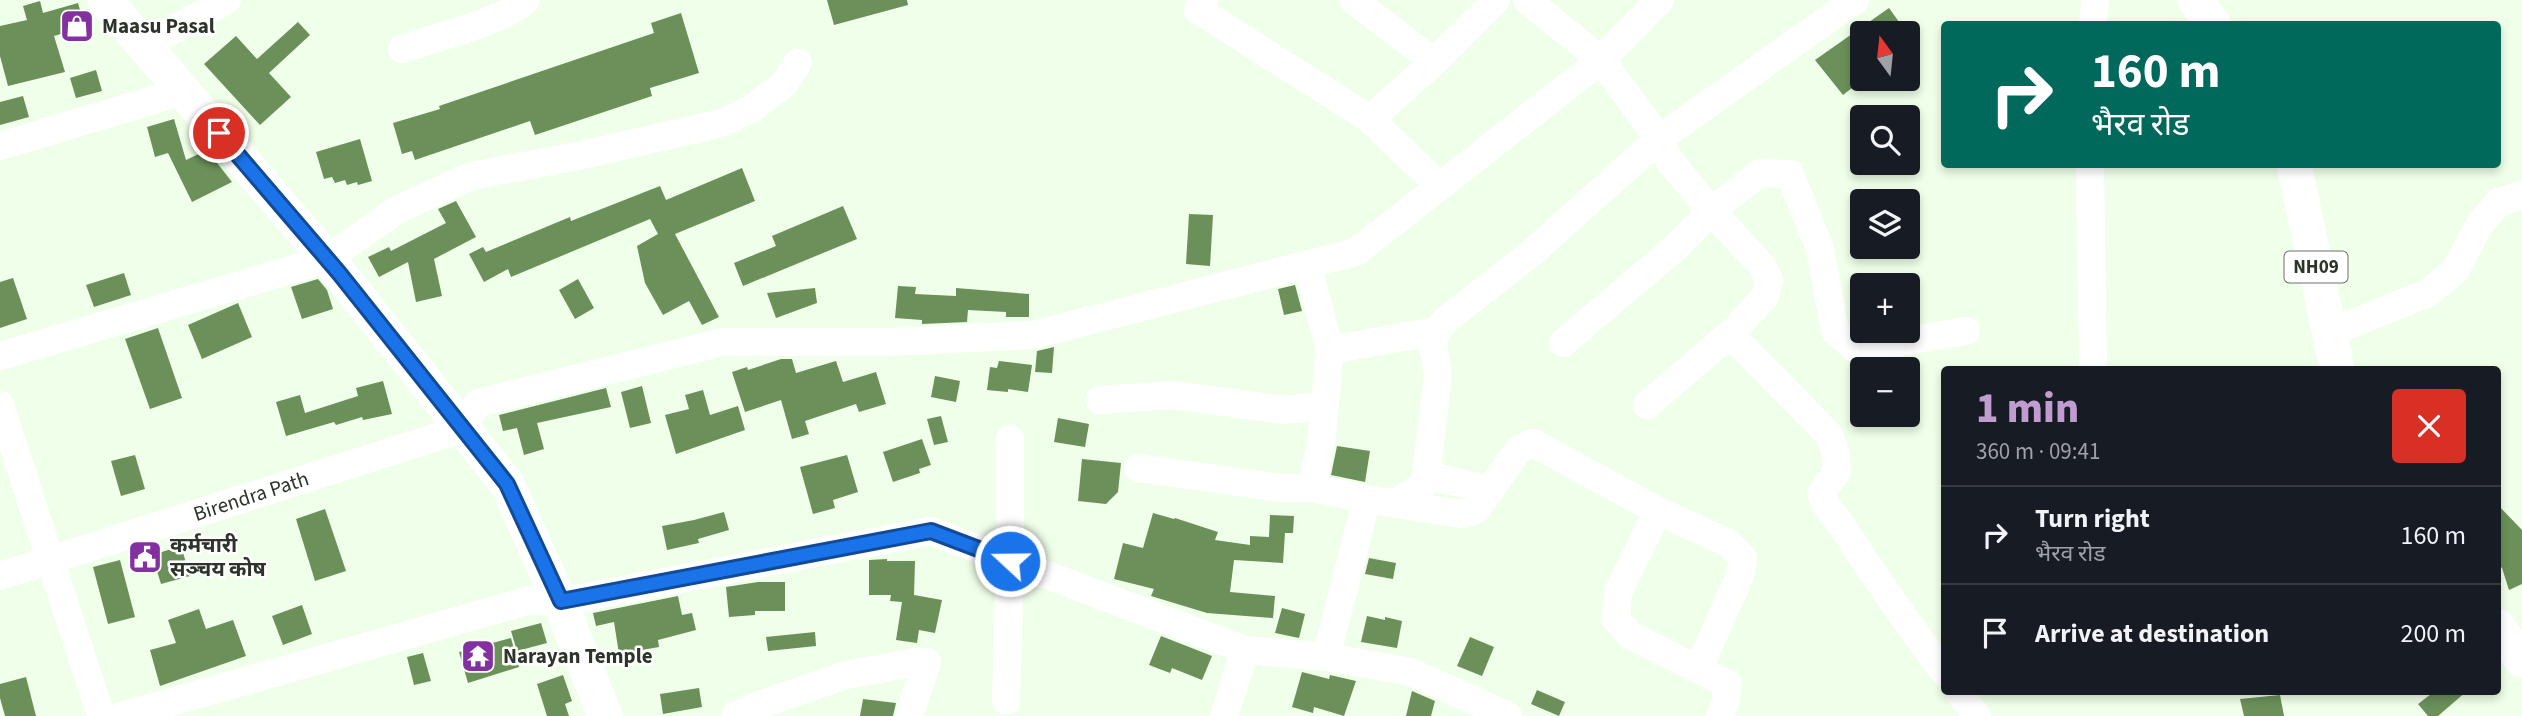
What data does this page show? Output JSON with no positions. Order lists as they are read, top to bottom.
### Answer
{
  "streets": {
    "main road": ["NH09"],
    "street": ["Birendra Path"]
  },
  "places": {
    "shop": ["Maasu Pasal"],
    "public building": ["कर्मचारी सञ्चय कोष"],
    "temple": ["Narayan Temple"]
  },
  "north": "top",
  "page": {
    "map_buttons": ["+", "−"],
    "turn": ["160 m", "भैरव रोड"],
    "heading": ["1 min", "360 m · 09:41"],
    "list": [
      {
        "name": "Turn right",
        "note": "भैरव रोड",
        "value": "160 m"
      },
      {
        "name": "Arrive at destination",
        "value": "200 m"
      }
    ]
  }
}
